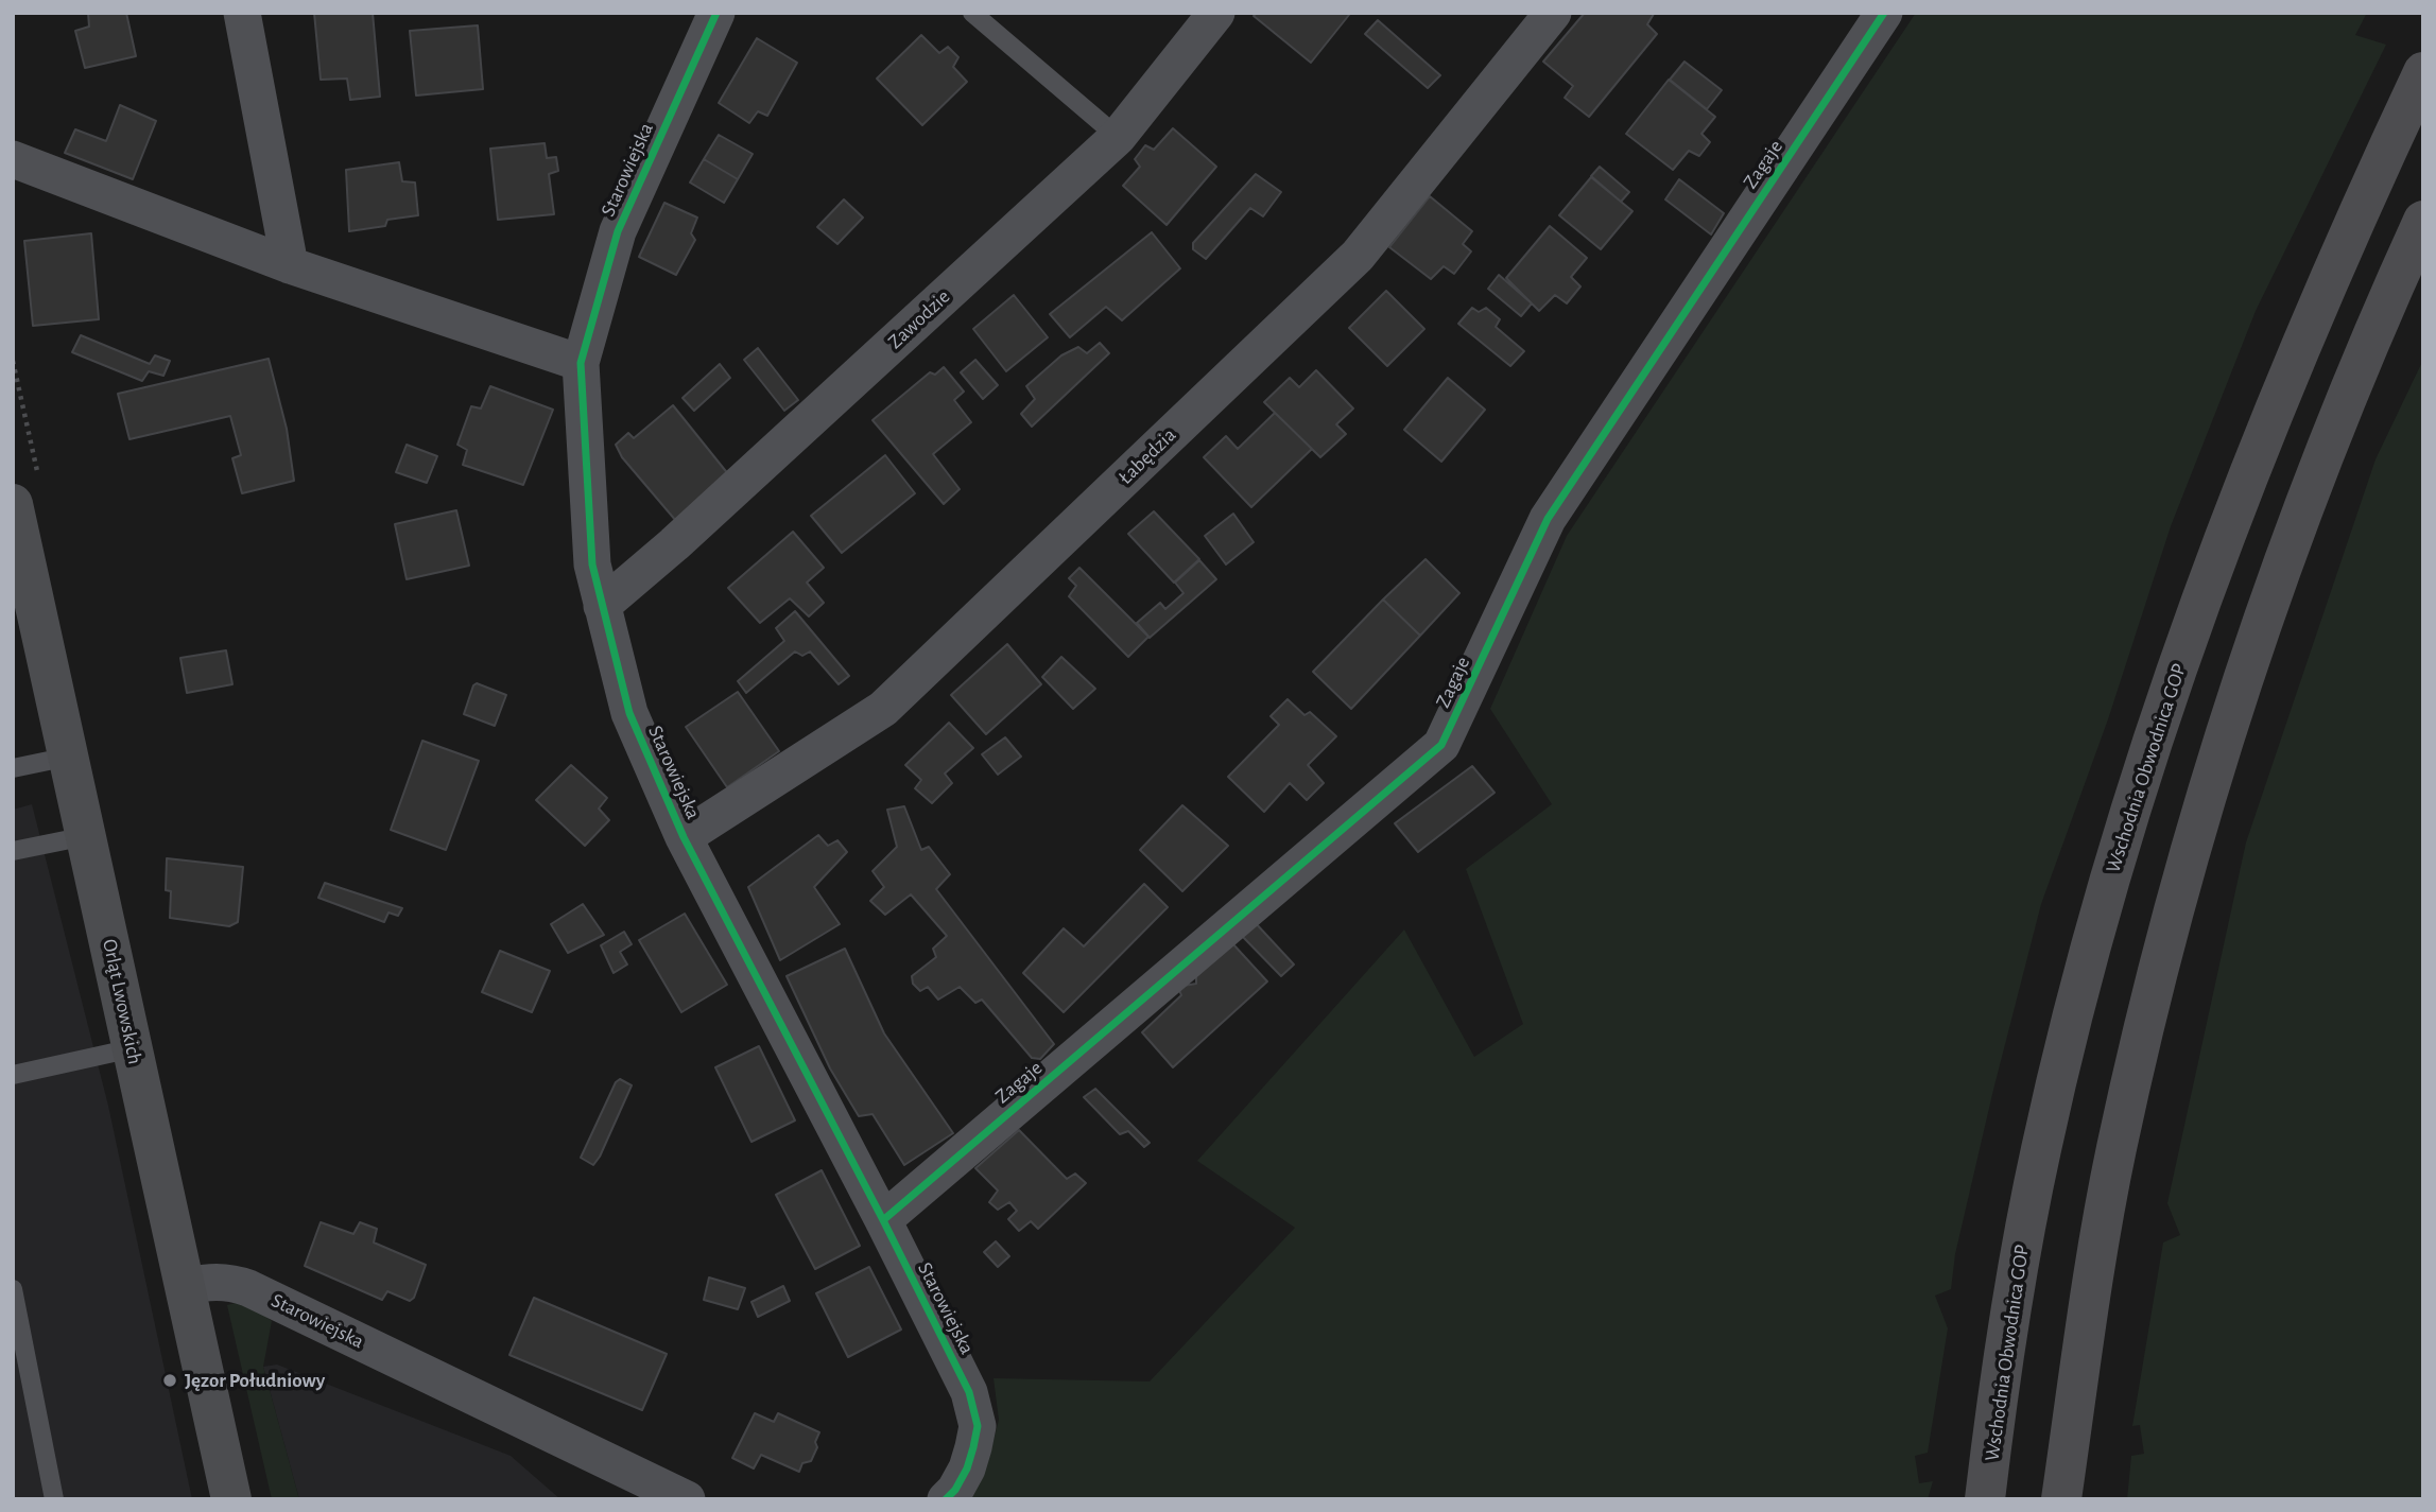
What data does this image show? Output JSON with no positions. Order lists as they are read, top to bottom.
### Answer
{
  "streets": {
    "highway": ["Wschodnia Obwodnica GOP"],
    "main road": ["Orląt Lwowskich"],
    "street": [
      "Zagaje",
      "Starowiejska",
      "Zawodzie",
      "Łabędzia"
    ]
  },
  "crossings": [
    ["Zagaje", "Starowiejska"],
    ["Starowiejska", "Zawodzie"],
    ["Starowiejska", "Łabędzia"],
    ["Starowiejska", "Orląt Lwowskich"]
  ],
  "places": ["Jęzor Południowy"]
}
